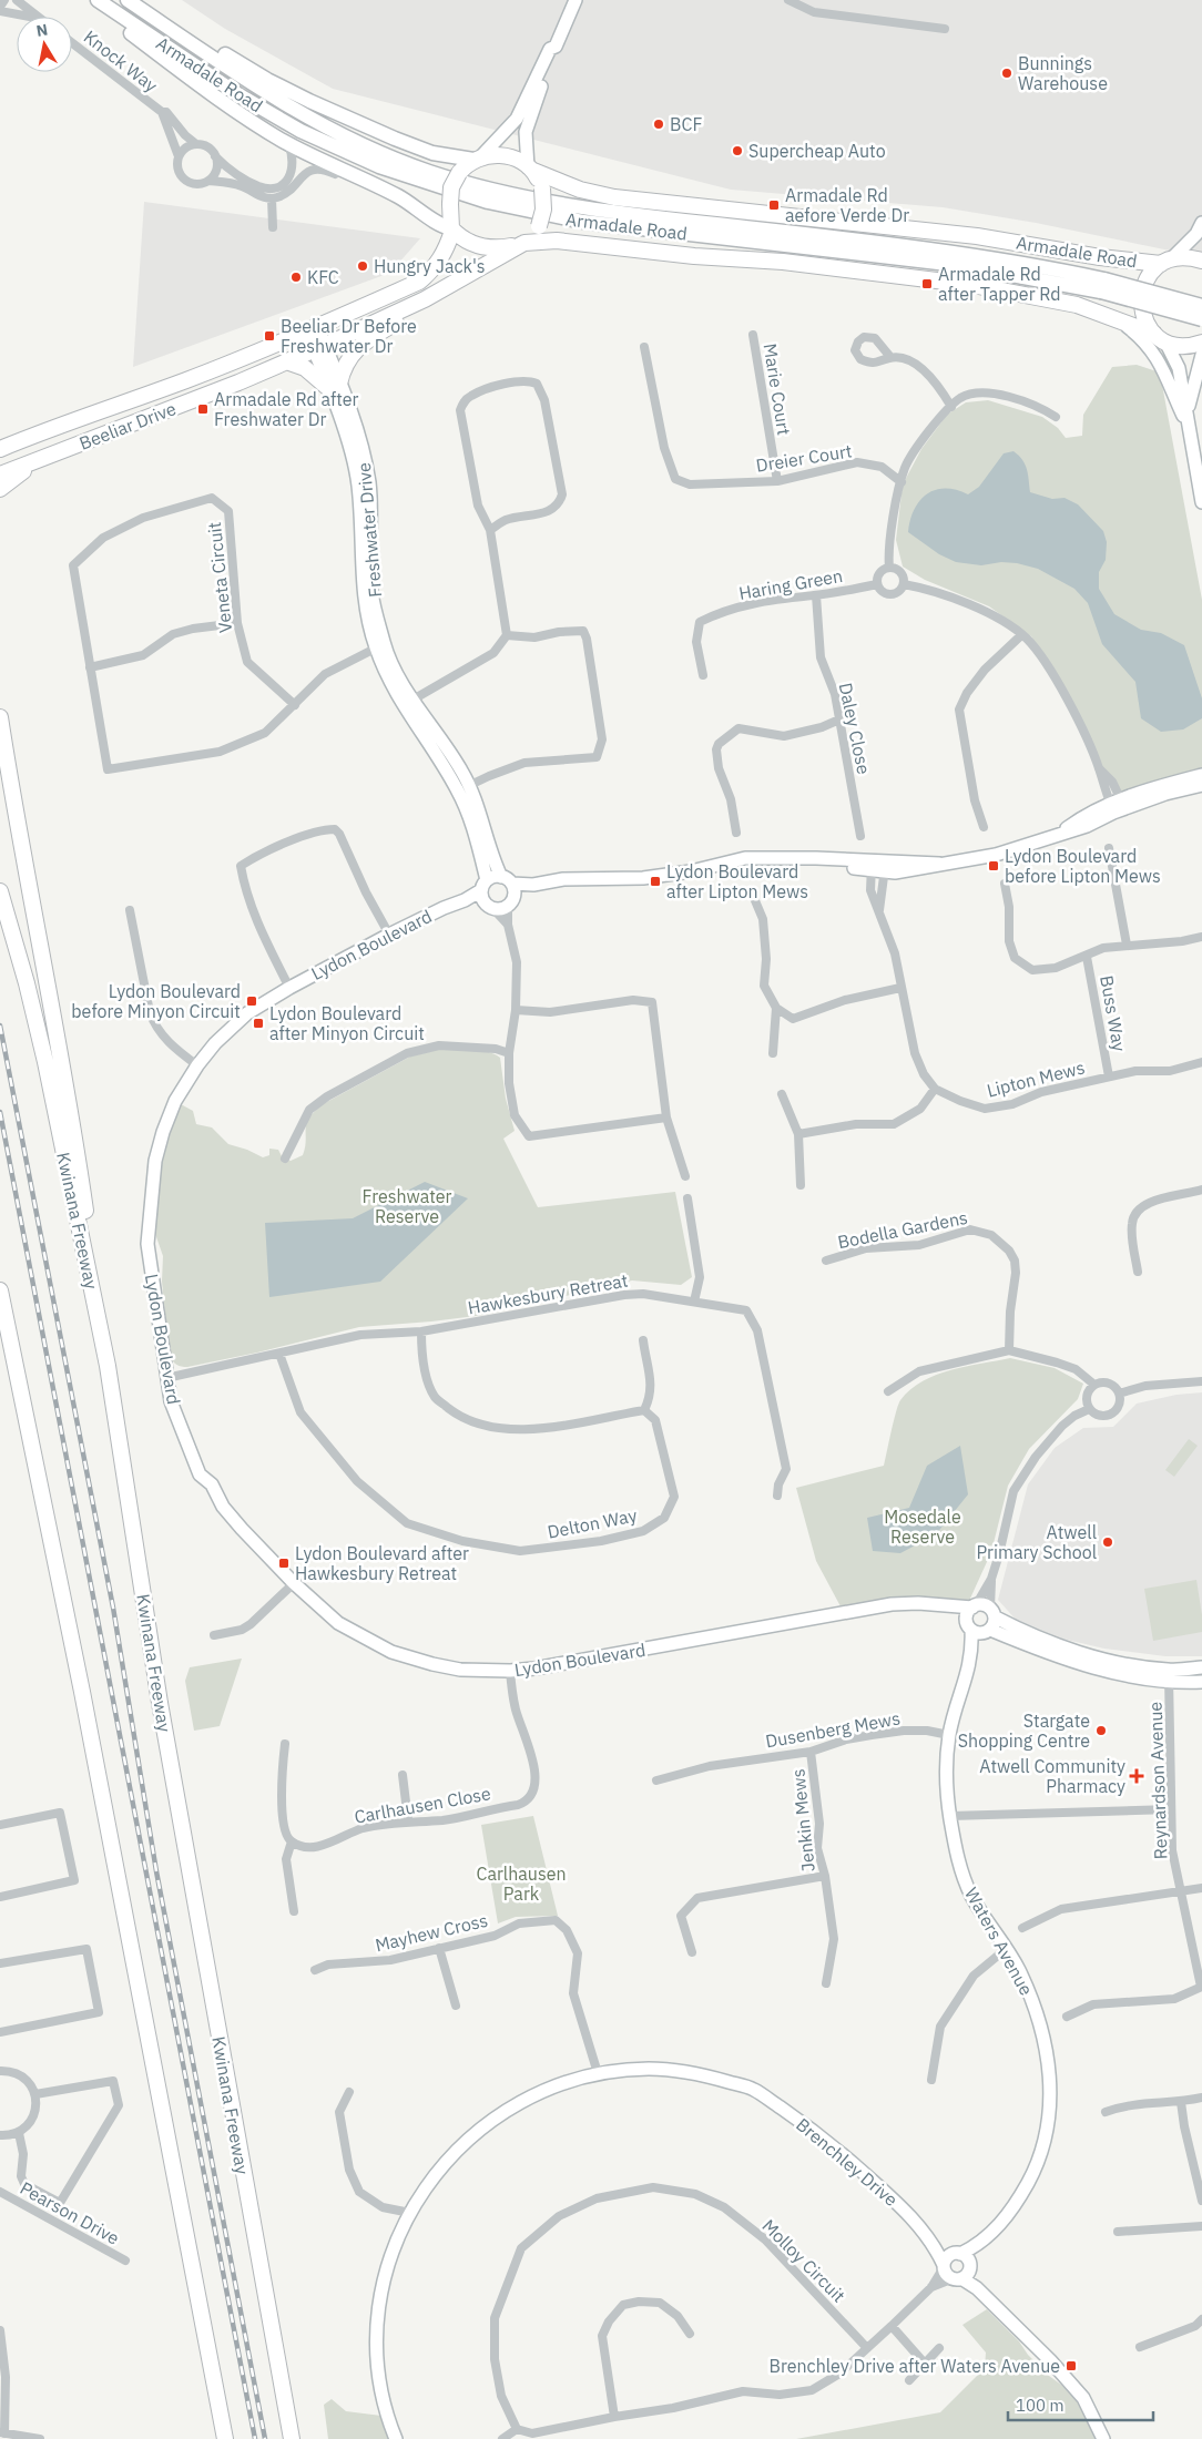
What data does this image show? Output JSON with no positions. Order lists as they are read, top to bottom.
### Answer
{
  "streets": {
    "highway": ["Armadale Road", "Beeliar Drive", "Kwinana Freeway"],
    "street": [
      "Knock Way",
      "Marie Court",
      "Dreier Court",
      "Freshwater Drive",
      "Veneta Circuit",
      "Haring Green",
      "Daley Close",
      "Lydon Boulevard",
      "Buss Way",
      "Lipton Mews",
      "Bodella Gardens",
      "Hawkesbury Retreat",
      "Delton Way",
      "Dusenberg Mews",
      "Reynardson Avenue",
      "Carlhausen Close",
      "Jenkin Mews",
      "Mayhew Cross",
      "Waters Avenue",
      "Brenchley Drive",
      "Pearson Drive",
      "Molloy Circuit"
    ]
  },
  "crossings": [
    ["Armadale Road", "Beeliar Drive"],
    ["Marie Court", "Dreier Court"],
    ["Beeliar Drive", "Freshwater Drive"],
    ["Freshwater Drive", "Lydon Boulevard"],
    ["Haring Green", "Daley Close"],
    ["Lydon Boulevard", "Hawkesbury Retreat"],
    ["Lydon Boulevard", "Reynardson Avenue"],
    ["Lydon Boulevard", "Carlhausen Close"],
    ["Lydon Boulevard", "Waters Avenue"],
    ["Buss Way", "Lipton Mews"],
    ["Hawkesbury Retreat", "Delton Way"],
    ["Dusenberg Mews", "Jenkin Mews"],
    ["Dusenberg Mews", "Waters Avenue"],
    ["Mayhew Cross", "Brenchley Drive"],
    ["Waters Avenue", "Brenchley Drive"]
  ],
  "parks": ["Freshwater Reserve", "Mosedale Reserve", "Carlhausen Park"],
  "places": {
    "other": [
      "Bunnings Warehouse",
      "BCF",
      "Supercheap Auto",
      "Hungry Jack's",
      "KFC",
      "Atwell Primary School",
      "Stargate Shopping Centre"
    ],
    "transit": [
      "Armadale Rd aefore Verde Dr",
      "Armadale Rd after Tapper Rd",
      "Beeliar Dr Before Freshwater Dr",
      "Armadale Rd after Freshwater Dr",
      "Lydon Boulevard before Lipton Mews",
      "Lydon Boulevard after Lipton Mews",
      "Lydon Boulevard before Minyon Circuit",
      "Lydon Boulevard after Minyon Circuit",
      "Lydon Boulevard after Hawkesbury Retreat",
      "Brenchley Drive after Waters Avenue"
    ],
    "health": ["Atwell Community Pharmacy"]
  },
  "scale_bar": "100 m",
  "north": "top"
}
